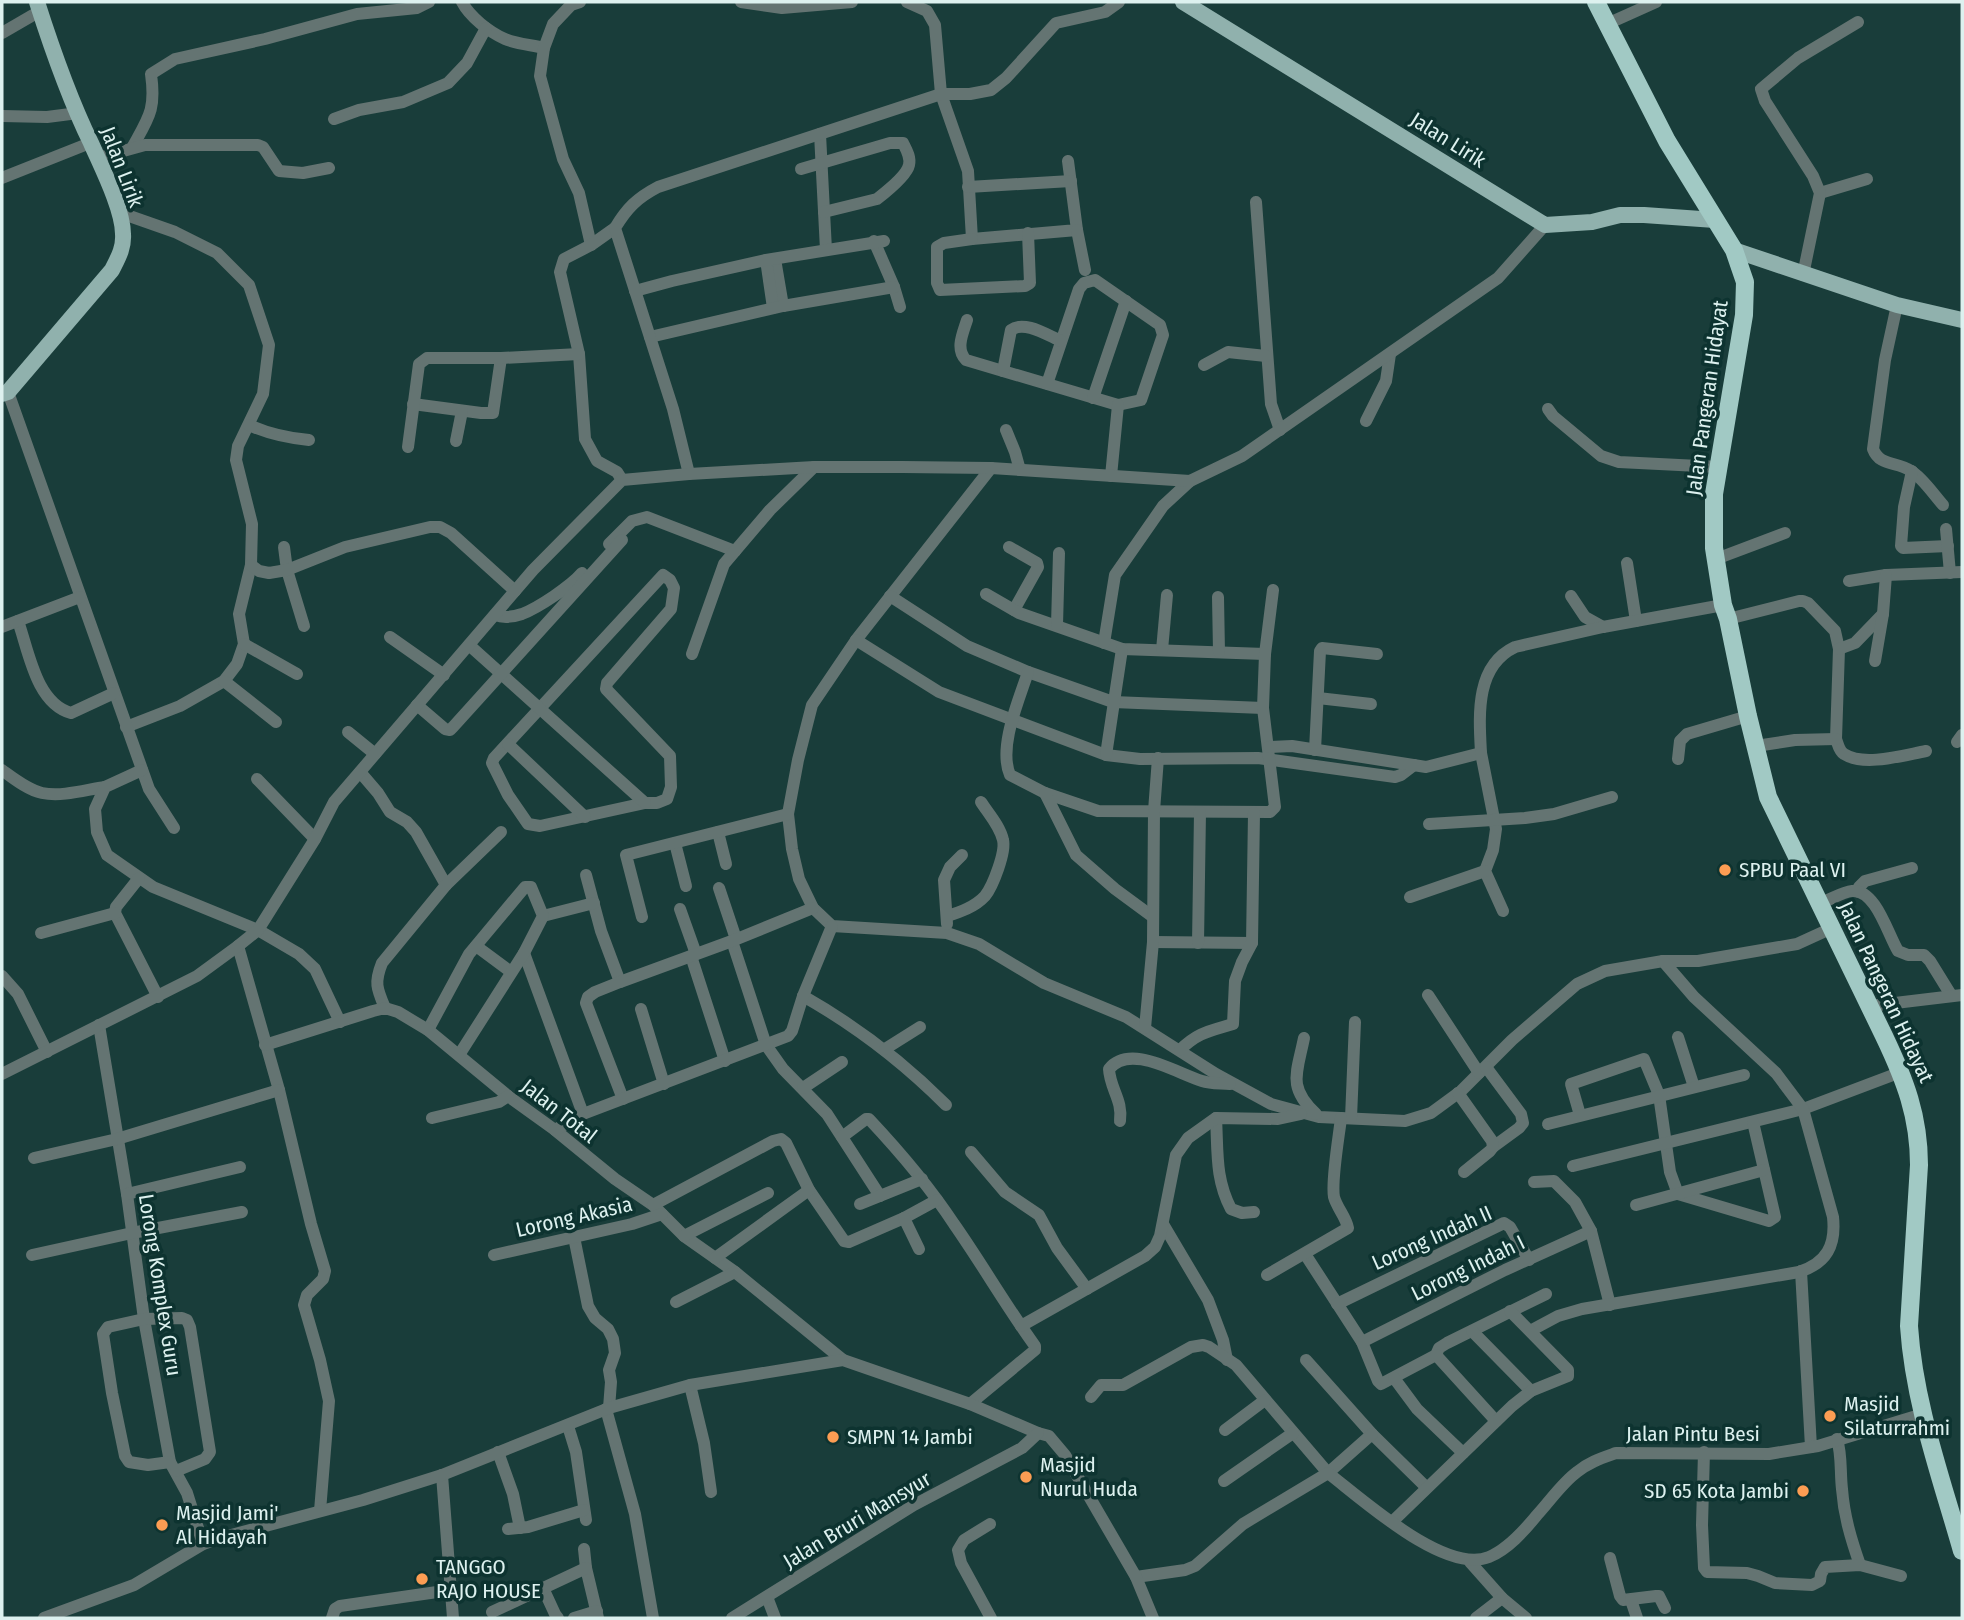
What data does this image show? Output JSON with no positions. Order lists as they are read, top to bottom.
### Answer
{
  "streets": {
    "highway": ["Jalan Pangeran Hidayat"],
    "main road": ["Jalan Lirik"],
    "street": [
      "Jalan Total",
      "Lorong Akasia",
      "Lorong Indah II",
      "Lorong Indah I",
      "Lorong Komplex Guru",
      "Jalan Pintu Besi",
      "Jalan Bruri Mansyur"
    ]
  },
  "crossings": [
    ["Jalan Pangeran Hidayat", "Jalan Pintu Besi"],
    ["Jalan Total", "Lorong Akasia"],
    ["Lorong Indah II", "Lorong Indah I"]
  ],
  "places": [
    "SPBU Paal VI",
    "Masjid Silaturrahmi",
    "SMPN 14 Jambi",
    "Masjid Nurul Huda",
    "SD 65 Kota Jambi",
    "Masjid Jami' Al Hidayah",
    "TANGGO RAJO HOUSE"
  ]
}
